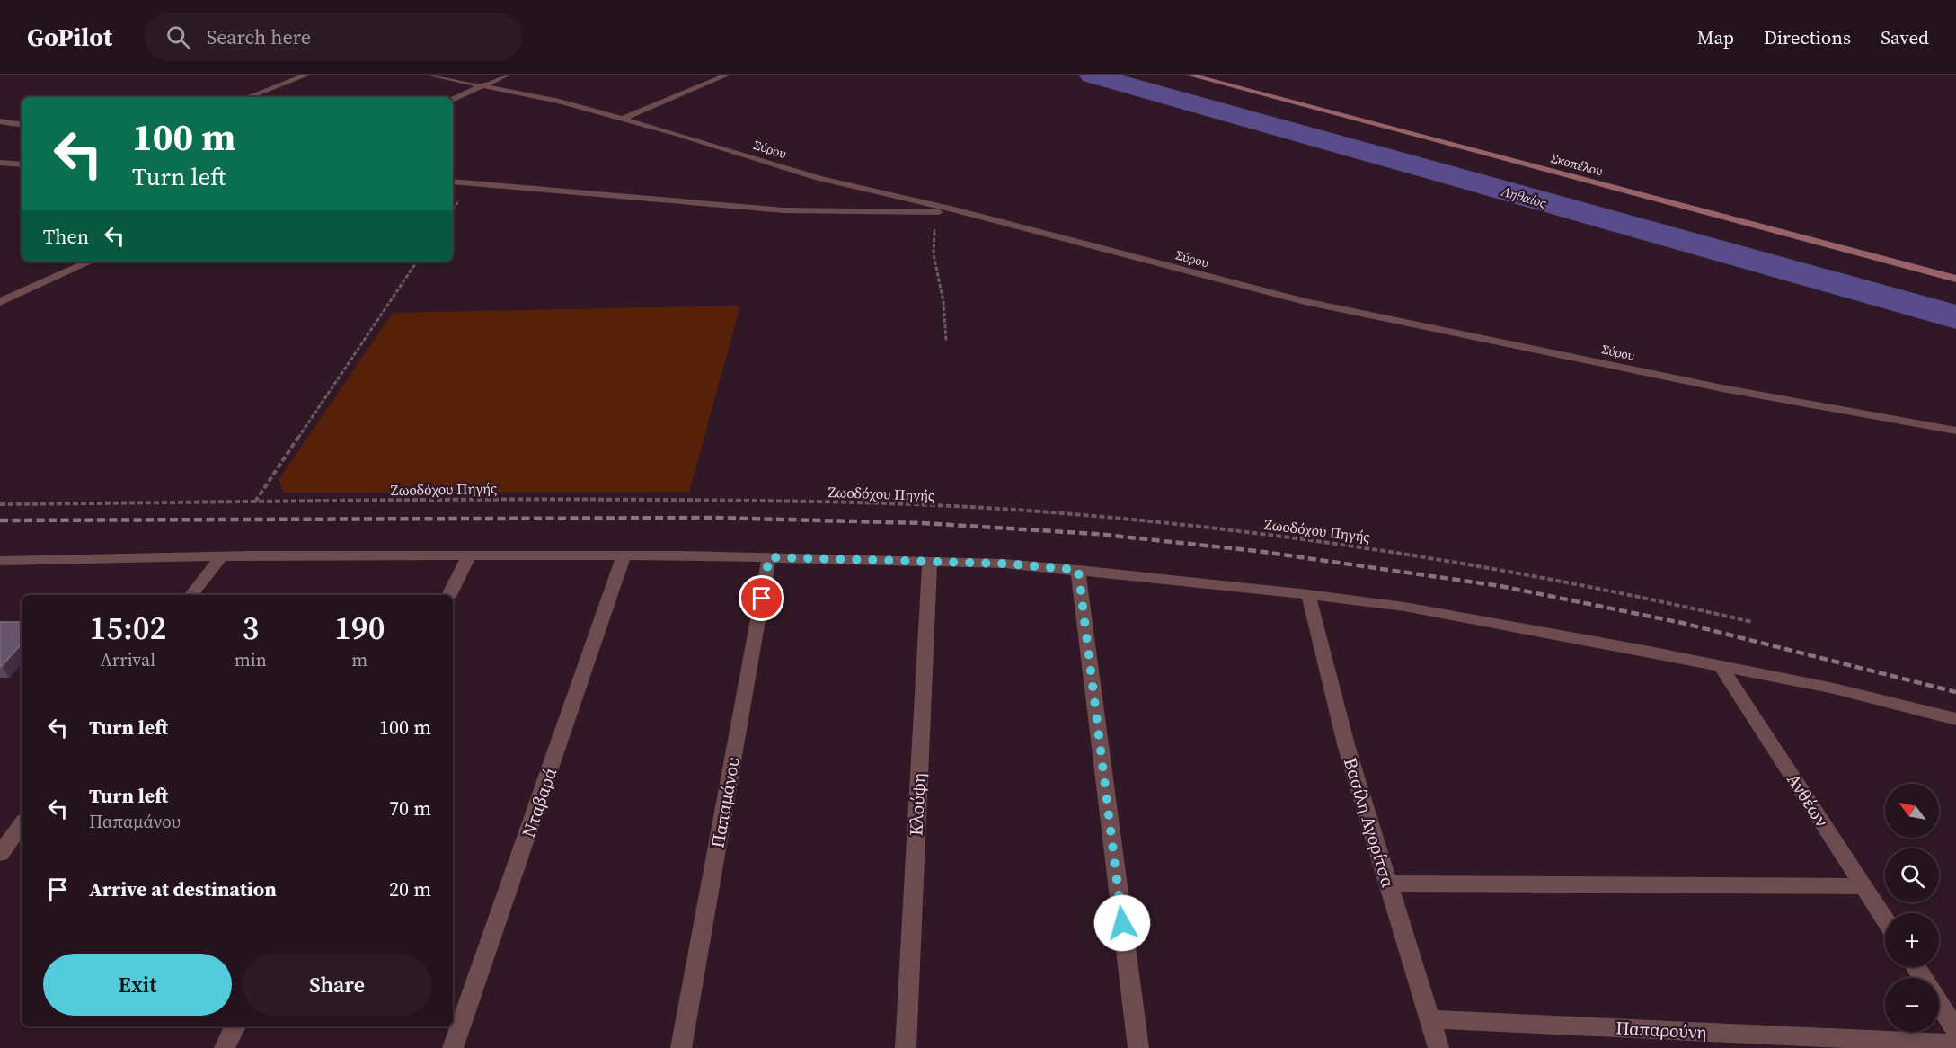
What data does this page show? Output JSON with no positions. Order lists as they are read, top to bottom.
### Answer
{
  "streets": {
    "main road": ["Σκοπέλου"],
    "street": [
      "Σύρου",
      "Ανθέων",
      "Νταβαρά",
      "Παπαμάνου",
      "Κλούφη",
      "Βασίλη Αγορίτσα",
      "Παπαρούνη"
    ],
    "path": ["Ζωοδόχου Πηγής"]
  },
  "crossings": [
    ["Βασίλη Αγορίτσα", "Παπαρούνη"]
  ],
  "water": ["Ληθαίος"],
  "north": "top left",
  "page": {
    "header": "GoPilot",
    "search": "Search here",
    "nav": ["Map", "Directions", "Saved"],
    "turn": ["100 m", "Turn left"],
    "then": "Then",
    "eta": [
      "15:02",
      "Arrival",
      "3",
      "min",
      "190",
      "m"
    ],
    "list": [
      {
        "name": "Turn left",
        "value": "100 m"
      },
      {
        "name": "Turn left",
        "note": "Παπαμάνου",
        "value": "70 m"
      },
      {
        "name": "Arrive at destination",
        "value": "20 m"
      }
    ],
    "map_buttons": ["+", "−"],
    "buttons": ["Exit", "Share"]
  }
}
